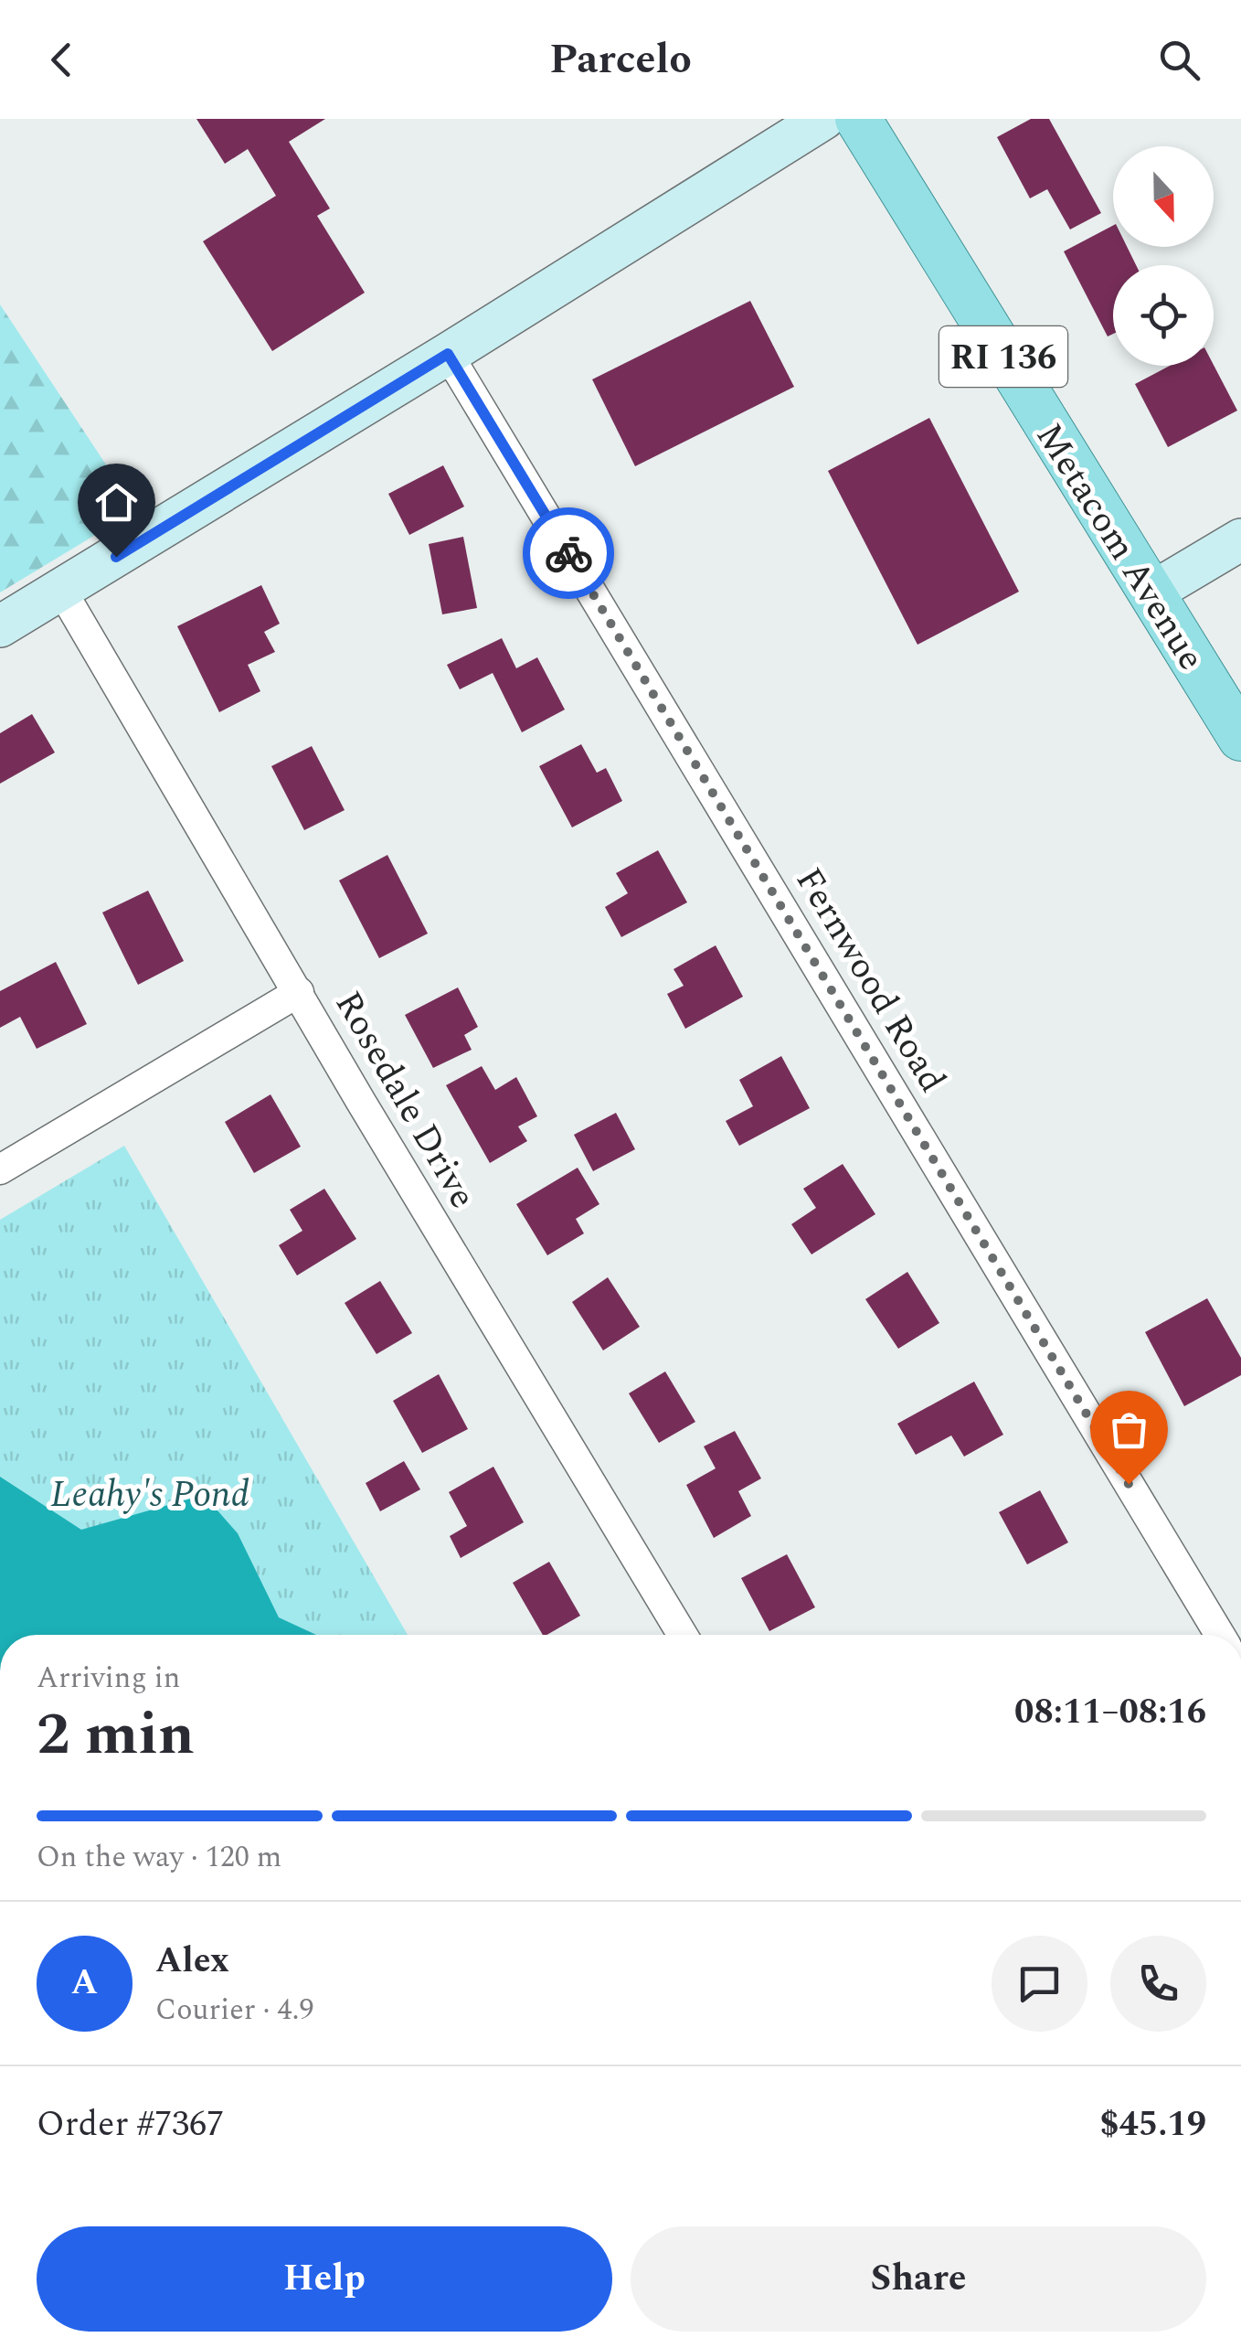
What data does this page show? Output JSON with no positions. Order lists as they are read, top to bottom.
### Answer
{
  "streets": {
    "main road": ["RI 136", "Metacom Avenue"],
    "street": ["Fernwood Road", "Rosedale Drive"]
  },
  "parks": ["Leahy's Pond"],
  "north": "bottom",
  "page": {
    "header": "Parcelo",
    "heading": ["2 min", "Arriving in", "08:11–08:16"],
    "panel": [
      "Alex",
      "Courier · 4.9",
      "Order #7367",
      "$45.19"
    ],
    "bar": "On the way · 120 m",
    "round": "A",
    "buttons": ["Help", "Share"]
  }
}
